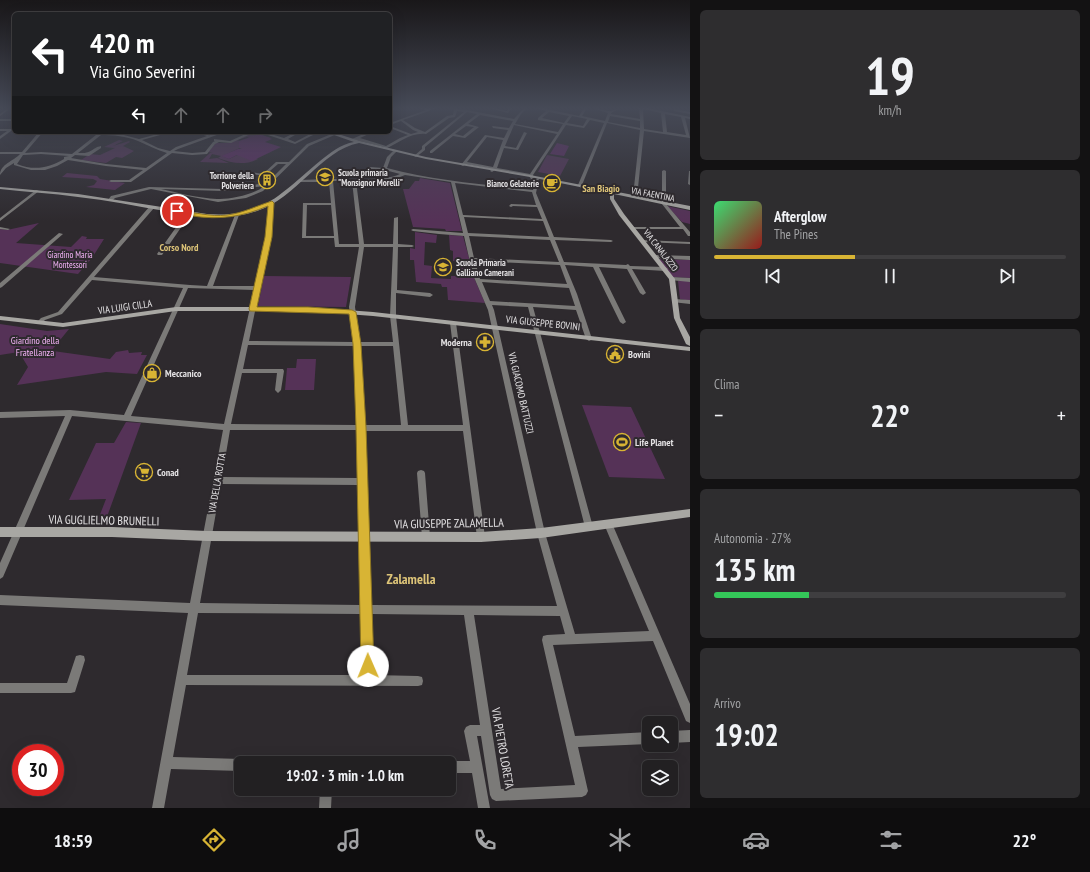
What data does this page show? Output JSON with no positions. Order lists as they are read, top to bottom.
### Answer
{
  "streets": {
    "street": [
      "VIA FAENTINA",
      "VIA CANALAZZO",
      "VIA LUIGI CILLA",
      "VIA GIUSEPPE BOVINI",
      "VIA GIACOMO BATTUZZI",
      "VIA DELLA ROTTA",
      "VIA GUGLIELMO BRUNELLI",
      "VIA GIUSEPPE ZALAMELLA",
      "VIA PIETRO LORETA"
    ]
  },
  "crossings": [
    ["VIA FAENTINA", "VIA CANALAZZO"],
    ["VIA LUIGI CILLA", "VIA GIUSEPPE BOVINI"],
    ["VIA LUIGI CILLA", "VIA DELLA ROTTA"],
    ["VIA GIUSEPPE BOVINI", "VIA GIACOMO BATTUZZI"],
    ["VIA GIACOMO BATTUZZI", "VIA GIUSEPPE ZALAMELLA"],
    ["VIA GIACOMO BATTUZZI", "VIA PIETRO LORETA"],
    ["VIA DELLA ROTTA", "VIA GUGLIELMO BRUNELLI"],
    ["VIA DELLA ROTTA", "VIA GIUSEPPE ZALAMELLA"],
    ["VIA GUGLIELMO BRUNELLI", "VIA GIUSEPPE ZALAMELLA"]
  ],
  "districts": ["San Biagio", "Corso Nord", "Zalamella"],
  "parks": ["Giardino Maria Montessori", "Giardino della Fratellanza"],
  "places": {
    "school or university": ["Scuola primaria \"Monsignor Morelli\"", "Scuola Primaria Galliano Camerani"],
    "building": ["Torrione della Polveriera"],
    "cafe": ["Bianco Gelaterie"],
    "pharmacy": ["Moderna"],
    "public building": ["Bovini"],
    "shop": ["Meccanico"],
    "sports": ["Life Planet"],
    "supermarket": ["Conad"]
  },
  "page": {
    "tile": [
      ["19", "km/h"],
      "Clima",
      ["Autonomia · 27%", "135 km"],
      ["Arrivo", "19:02"]
    ],
    "turn": ["420 m", "Via Gino Severini"],
    "song": ["Afterglow", "The Pines"],
    "heat": ["−", "22°", "+"],
    "limit": "30",
    "trip": "19:02 · 3 min · 1.0 km",
    "tabs": ["18:59", "22°"]
  }
}
